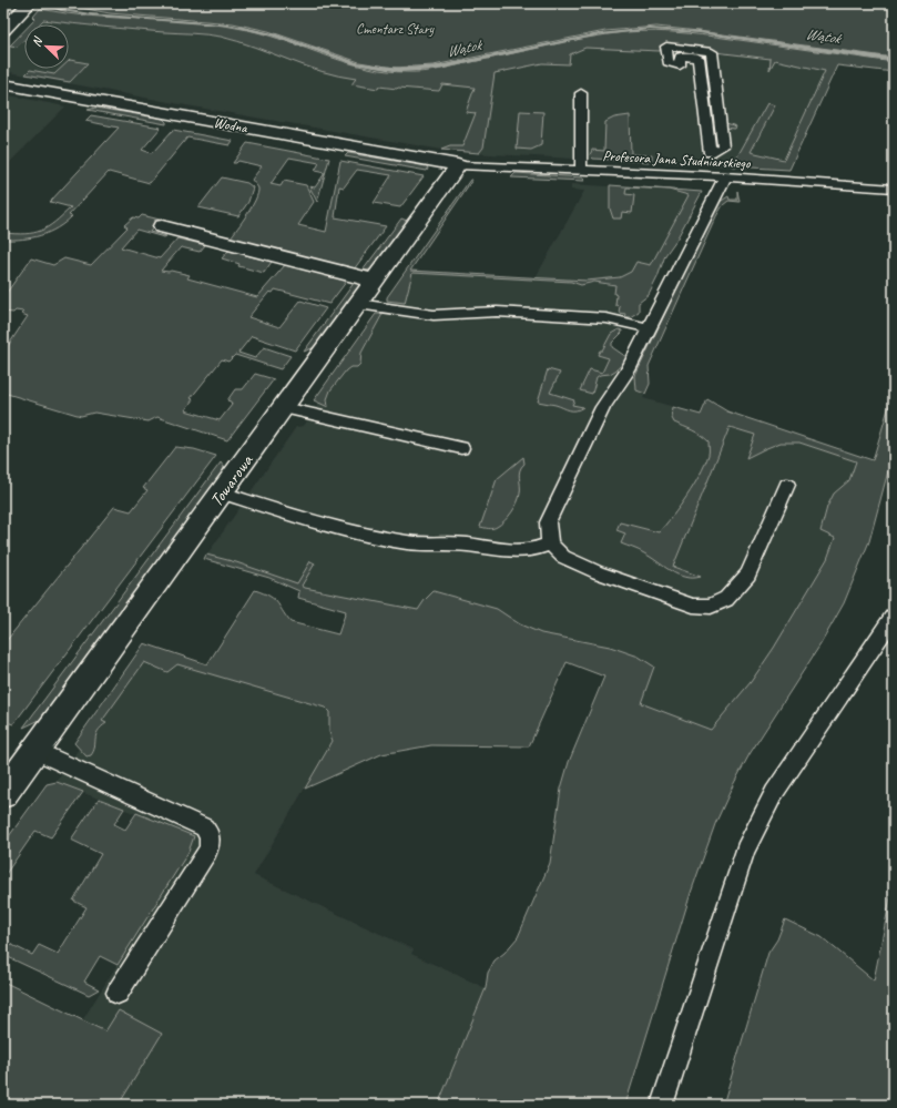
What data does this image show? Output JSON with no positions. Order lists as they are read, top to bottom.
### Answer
{
  "streets": {
    "street": ["Wodna", "Towarowa"],
    "lane": ["Profesora Jana Studniarskiego"]
  },
  "crossings": [
    ["Wodna", "Profesora Jana Studniarskiego"],
    ["Wodna", "Towarowa"],
    ["Profesora Jana Studniarskiego", "Towarowa"]
  ],
  "water": ["Wątok"],
  "parks": ["Cmentarz Stary"],
  "north": "top left"
}
